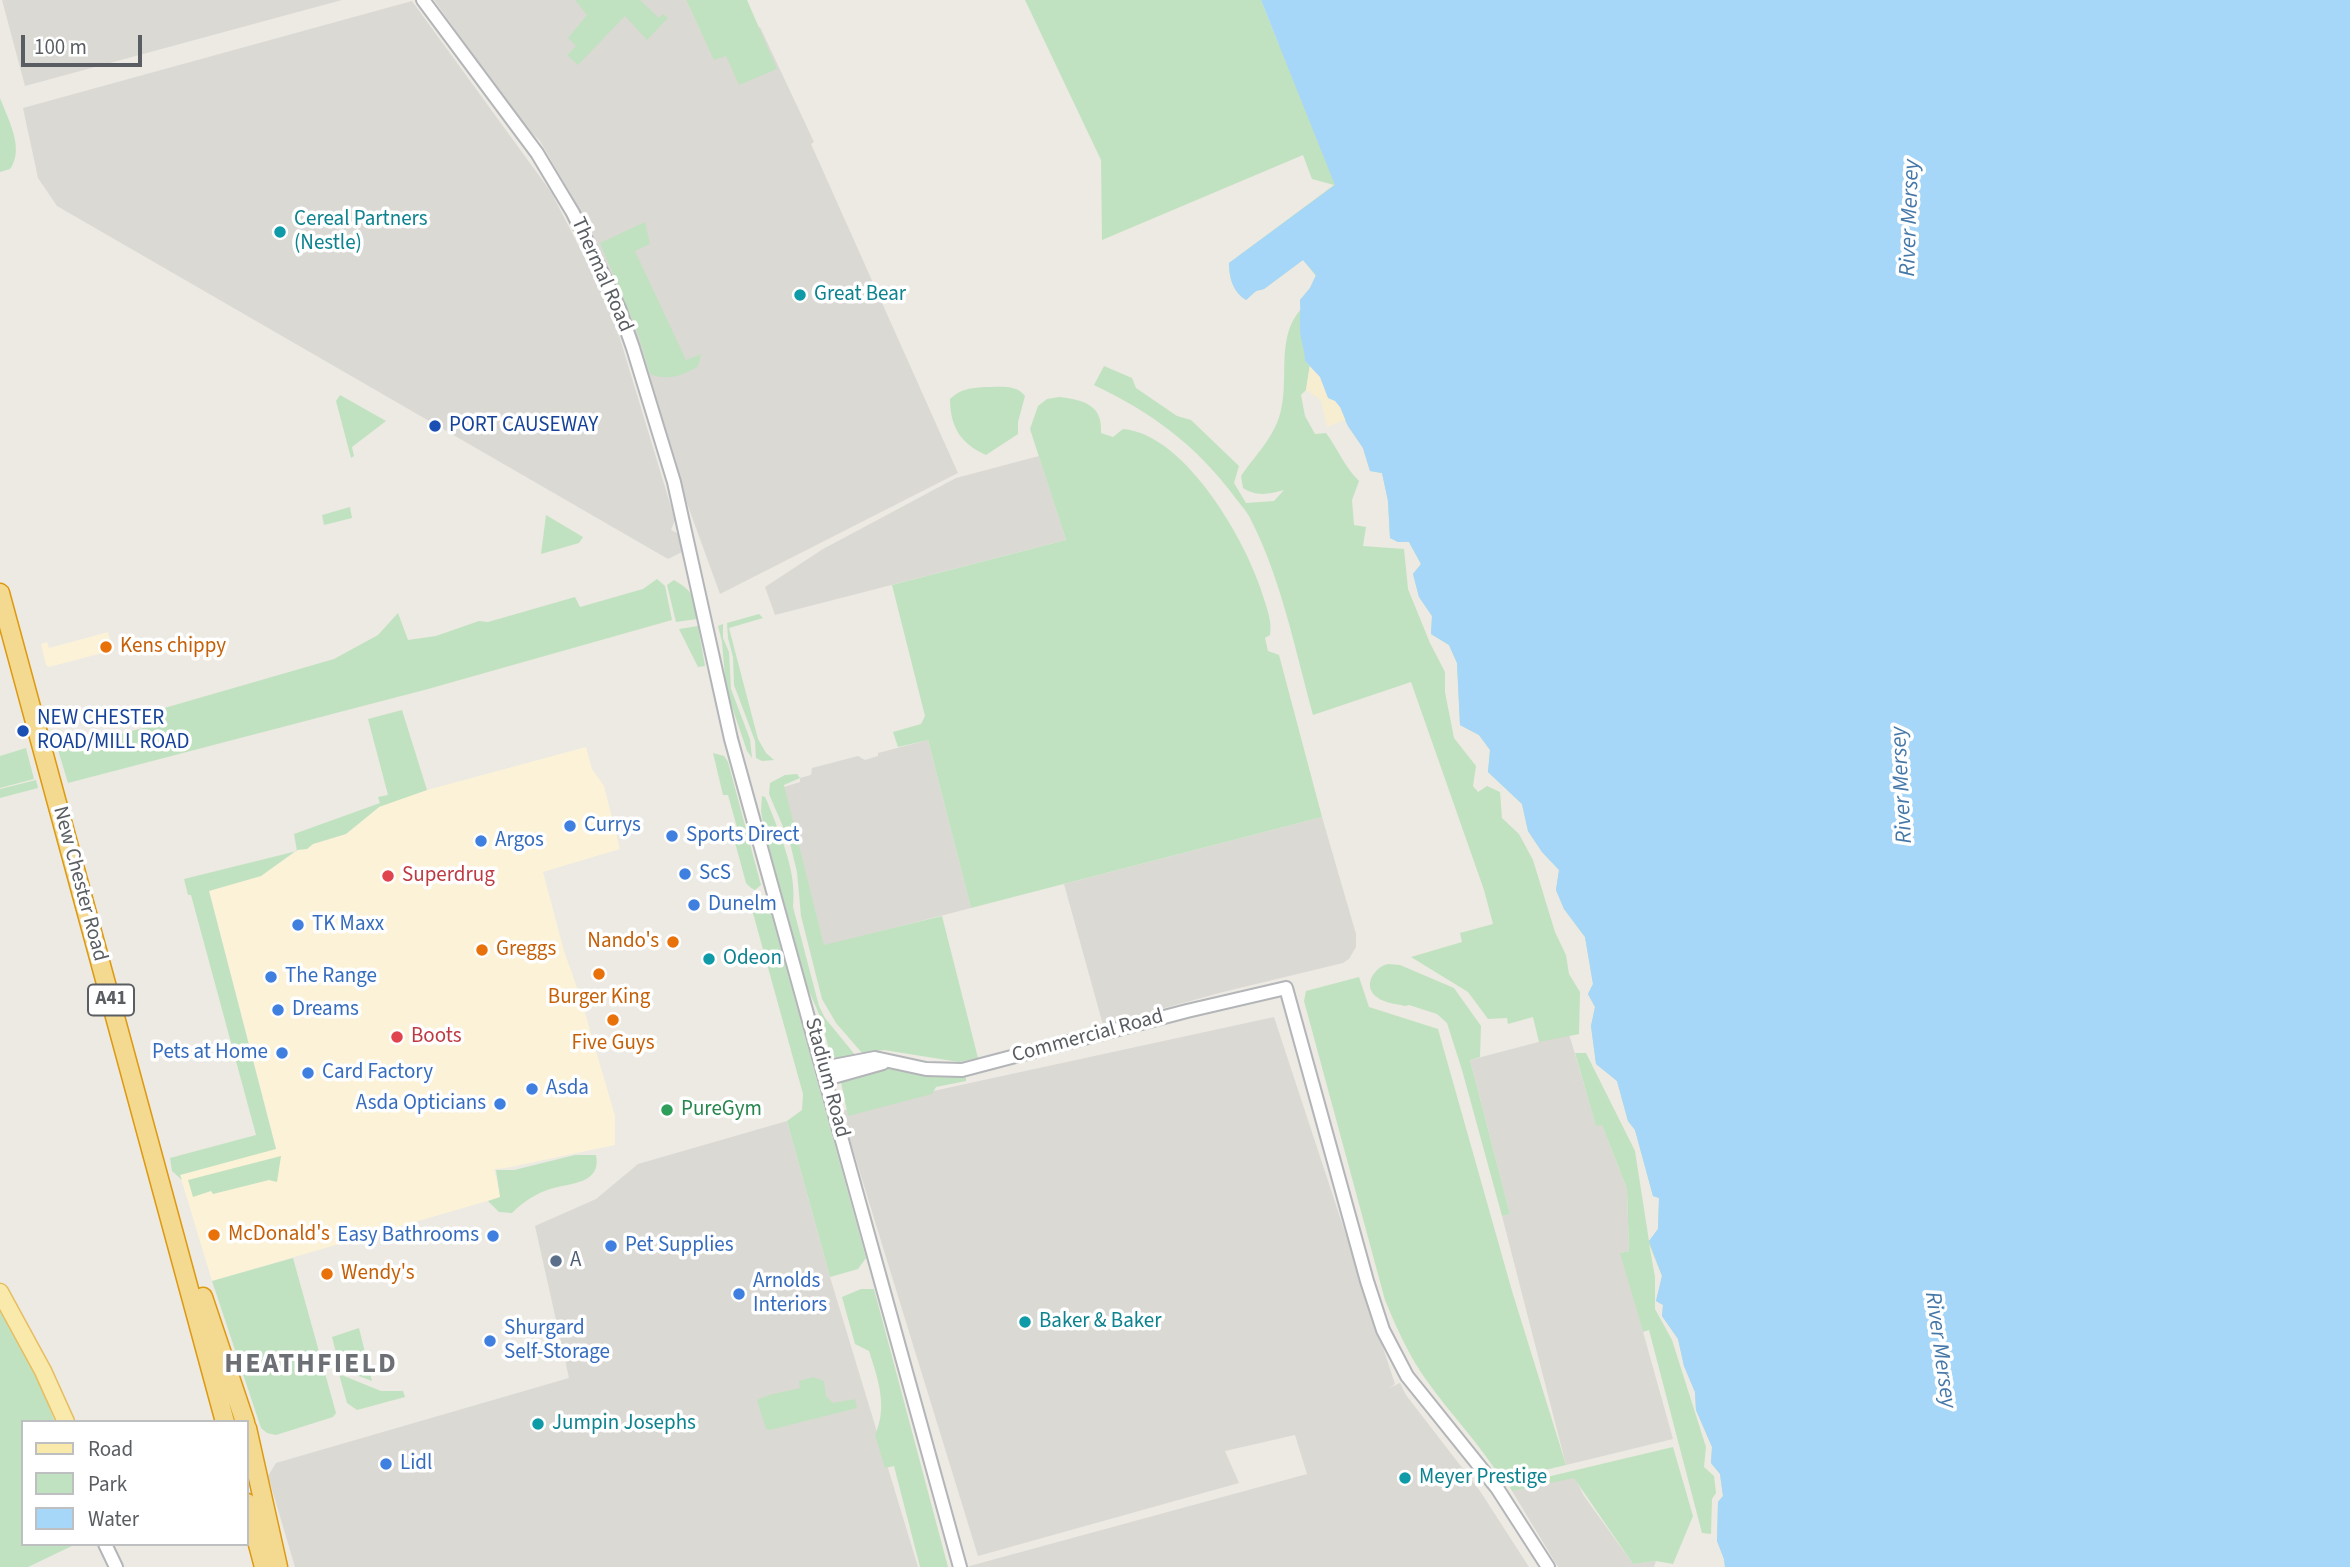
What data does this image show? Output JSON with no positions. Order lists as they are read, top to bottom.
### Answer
{
  "streets": {
    "highway": ["New Chester Road", "A41"],
    "street": ["Thermal Road", "Commercial Road", "Stadium Road"]
  },
  "crossings": [
    ["Thermal Road", "Stadium Road"],
    ["Commercial Road", "Stadium Road"]
  ],
  "districts": ["HEATHFIELD"],
  "water": ["River Mersey"],
  "places": [
    "Cereal Partners (Nestle)",
    "Great Bear",
    "PORT CAUSEWAY",
    "Kens chippy",
    "NEW CHESTER ROAD/MILL ROAD",
    "Currys",
    "Sports Direct",
    "Argos",
    "ScS",
    "Superdrug",
    "Dunelm",
    "TK Maxx",
    "Nando's",
    "Greggs",
    "Odeon",
    "Burger King",
    "The Range",
    "Dreams",
    "Five Guys",
    "Boots",
    "Pets at Home",
    "Card Factory",
    "Asda",
    "Asda Opticians",
    "PureGym",
    "McDonald's",
    "Easy Bathrooms",
    "Pet Supplies",
    "A",
    "Wendy's",
    "Arnolds Interiors",
    "Baker & Baker",
    "Shurgard Self-Storage",
    "Jumpin Josephs",
    "Lidl",
    "Meyer Prestige"
  ],
  "legend": ["Road", "Park", "Water"],
  "scale_bar": "100 m"
}
